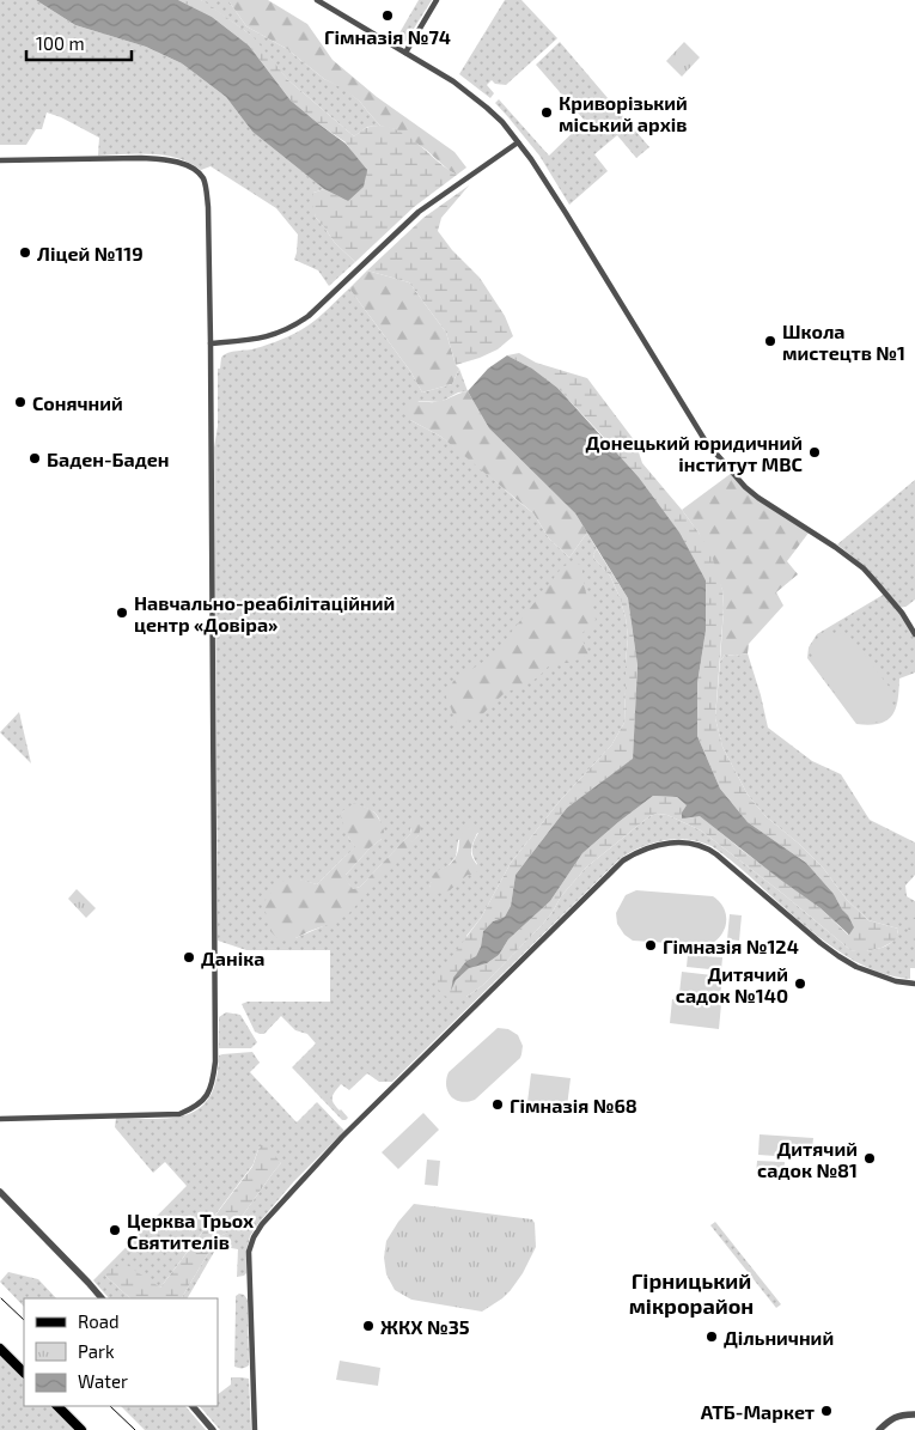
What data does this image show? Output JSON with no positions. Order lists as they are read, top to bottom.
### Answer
{
  "districts": ["Гірницький мікрорайон"],
  "places": [
    "Гімназія №74",
    "Криворізький міський архів",
    "Ліцей №119",
    "Школа мистецтв №1",
    "Сонячний",
    "Донецький юридичний інститут МВС",
    "Баден-Баден",
    "Навчально-реабілітаційний центр «Довіра»",
    "Гімназія №124",
    "Даніка",
    "Дитячий садок №140",
    "Гімназія №68",
    "Дитячий садок №81",
    "Церква Трьох Святителів",
    "ЖКХ №35",
    "Дільничний",
    "АТБ-Маркет"
  ],
  "legend": ["Road", "Park", "Water"],
  "scale_bar": "100 m"
}
